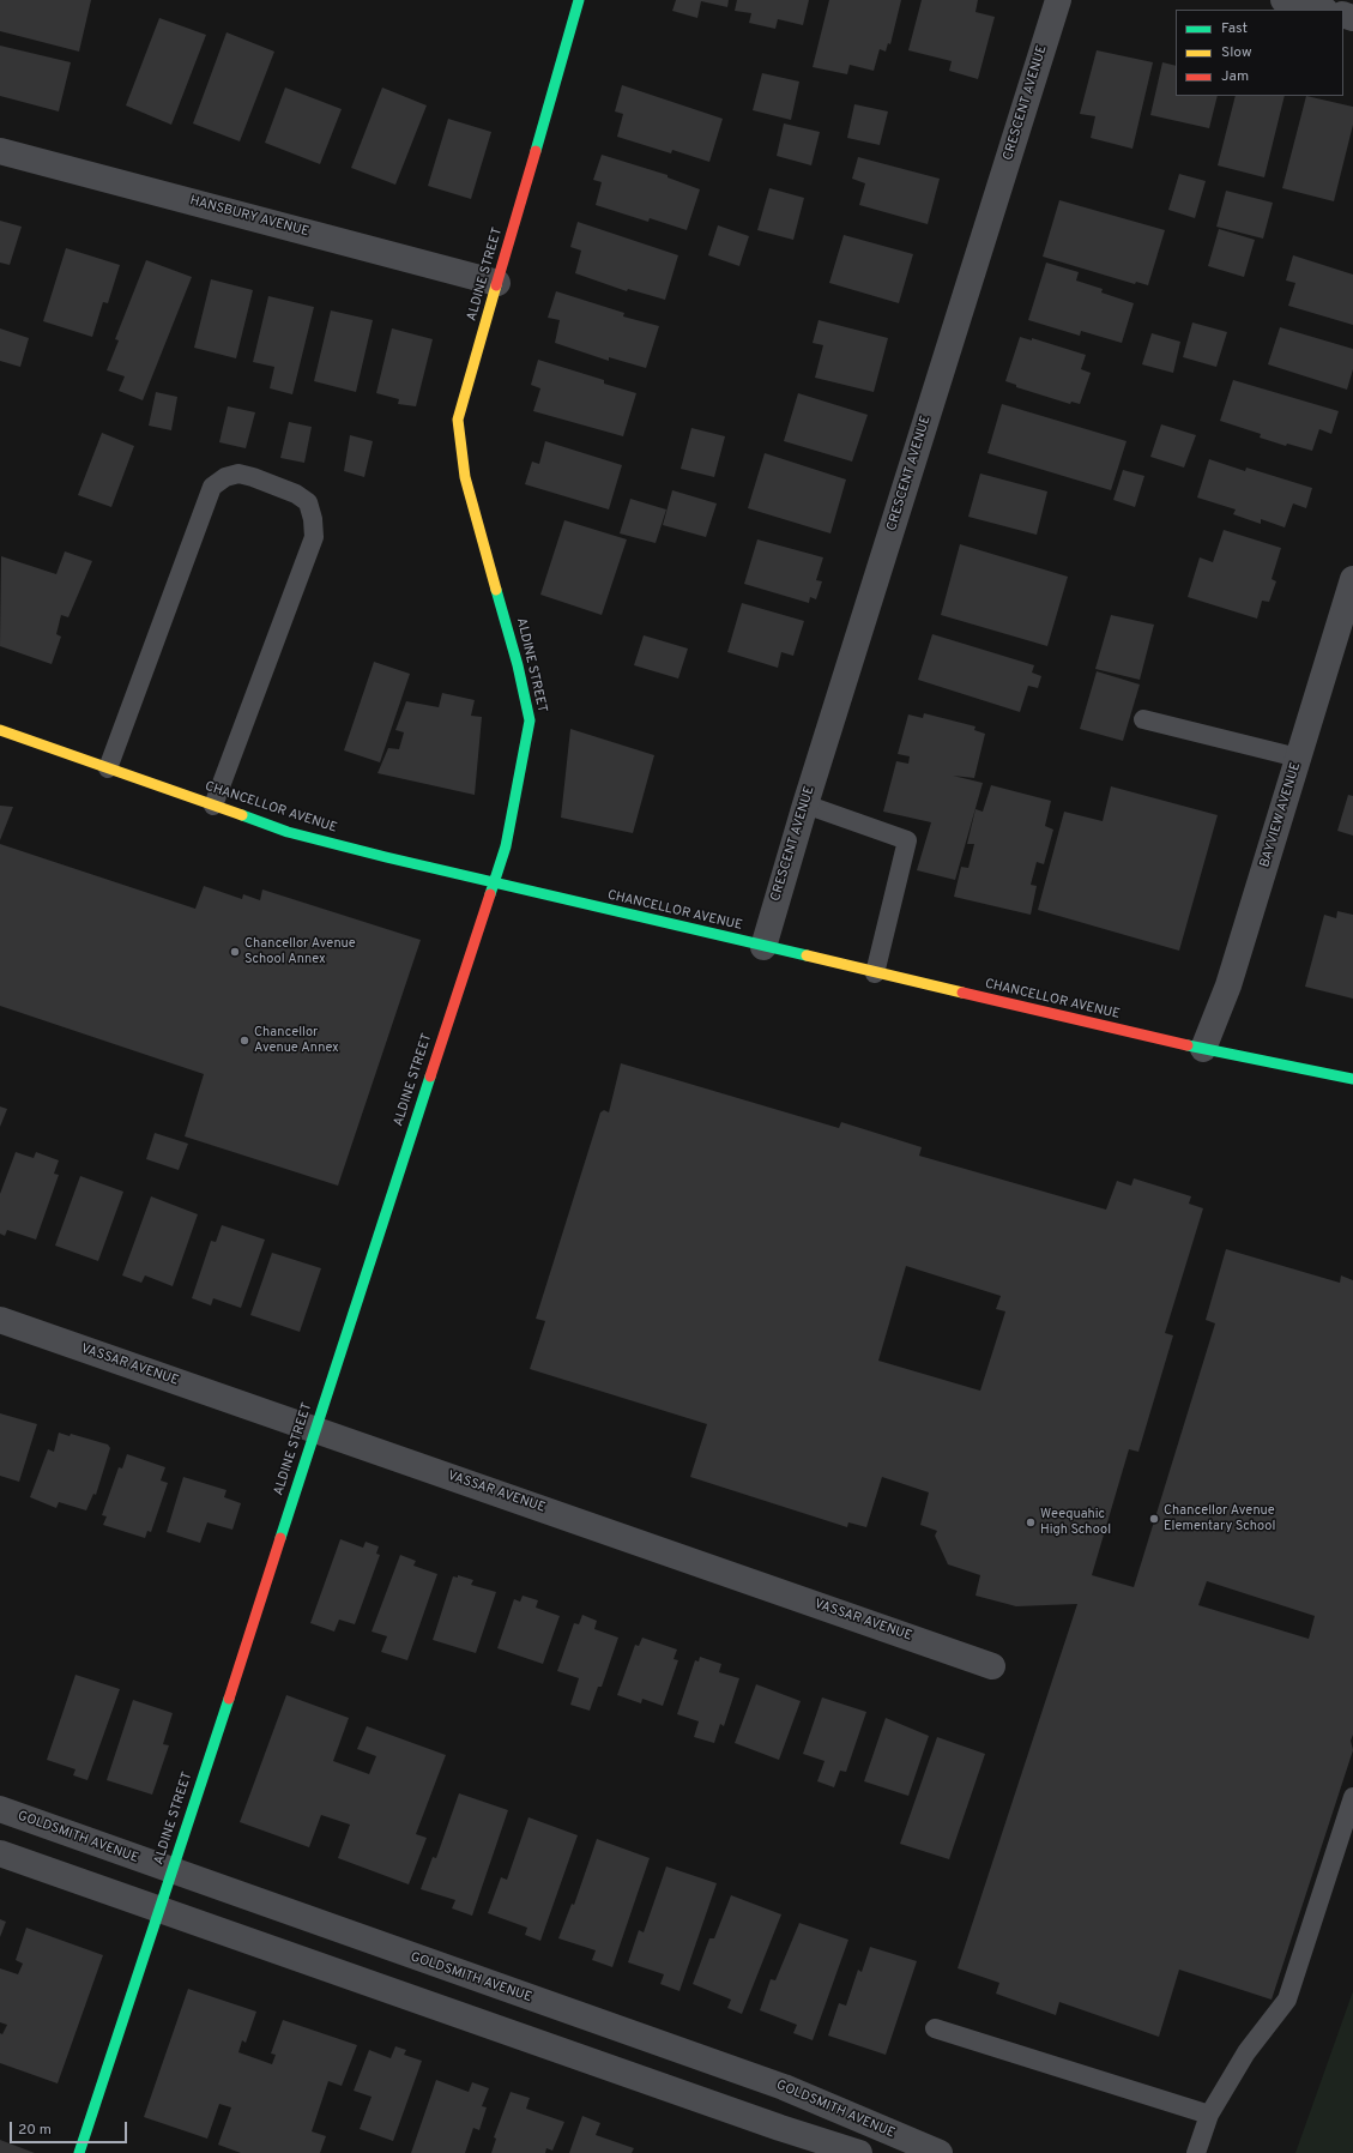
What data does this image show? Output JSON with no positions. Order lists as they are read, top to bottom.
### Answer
{
  "streets": {
    "street": [
      "CRESCENT AVENUE",
      "HANSBURY AVENUE",
      "ALDINE STREET",
      "CHANCELLOR AVENUE",
      "BAYVIEW AVENUE",
      "VASSAR AVENUE",
      "GOLDSMITH AVENUE"
    ]
  },
  "crossings": [
    ["CRESCENT AVENUE", "CHANCELLOR AVENUE"],
    ["HANSBURY AVENUE", "ALDINE STREET"],
    ["ALDINE STREET", "CHANCELLOR AVENUE"],
    ["ALDINE STREET", "VASSAR AVENUE"],
    ["ALDINE STREET", "GOLDSMITH AVENUE"],
    ["CHANCELLOR AVENUE", "BAYVIEW AVENUE"]
  ],
  "places": [
    "Chancellor Avenue School Annex",
    "Chancellor Avenue Annex",
    "Chancellor Avenue Elementary School",
    "Weequahic High School"
  ],
  "legend": ["Fast", "Slow", "Jam"],
  "scale_bar": "20 m"
}
